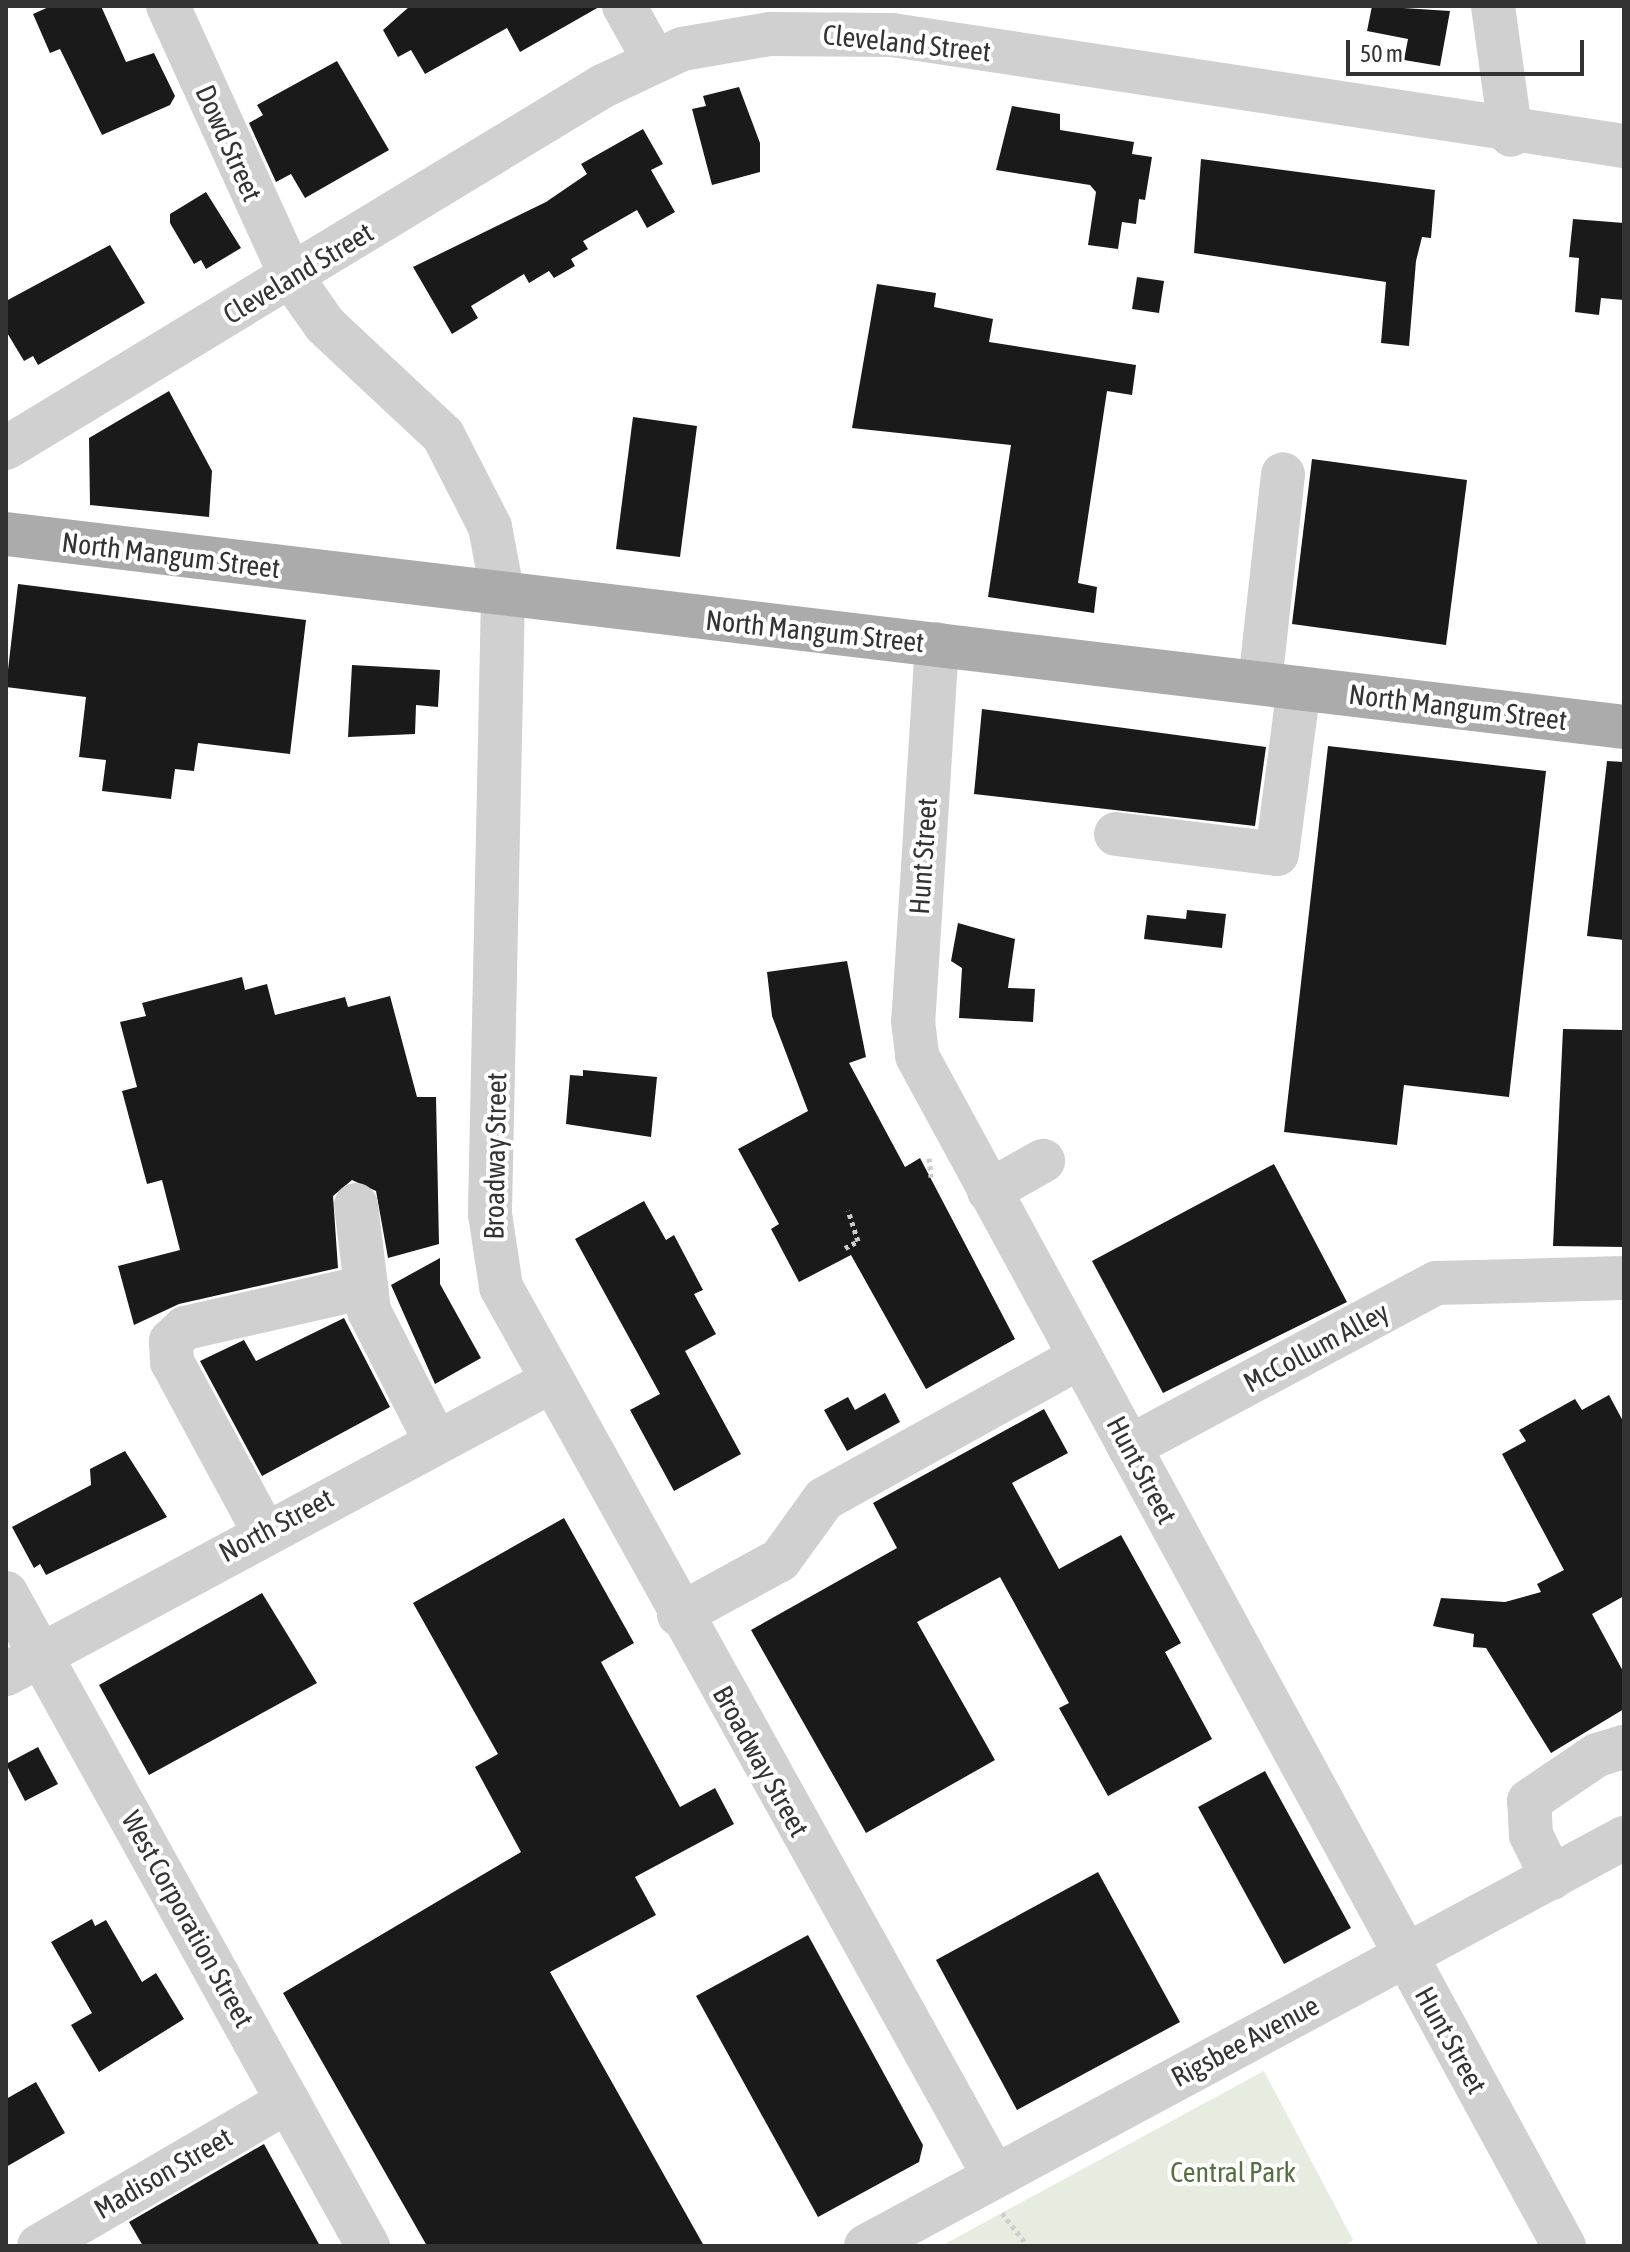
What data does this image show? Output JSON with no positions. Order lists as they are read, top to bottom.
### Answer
{
  "streets": {
    "main road": ["North Mangum Street"],
    "street": [
      "Cleveland Street",
      "Dowd Street",
      "Hunt Street",
      "Broadway Street",
      "McCollum Alley",
      "North Street",
      "West Corporation Street",
      "Rigsbee Avenue",
      "Madison Street"
    ]
  },
  "crossings": [
    ["Cleveland Street", "Dowd Street"],
    ["Cleveland Street", "Broadway Street"],
    ["Dowd Street", "Broadway Street"],
    ["North Mangum Street", "Hunt Street"],
    ["North Mangum Street", "Broadway Street"],
    ["Hunt Street", "McCollum Alley"],
    ["Hunt Street", "Rigsbee Avenue"],
    ["Broadway Street", "North Street"],
    ["Broadway Street", "Rigsbee Avenue"],
    ["North Street", "West Corporation Street"],
    ["West Corporation Street", "Madison Street"]
  ],
  "parks": ["Central Park"],
  "scale_bar": "50 m"
}
